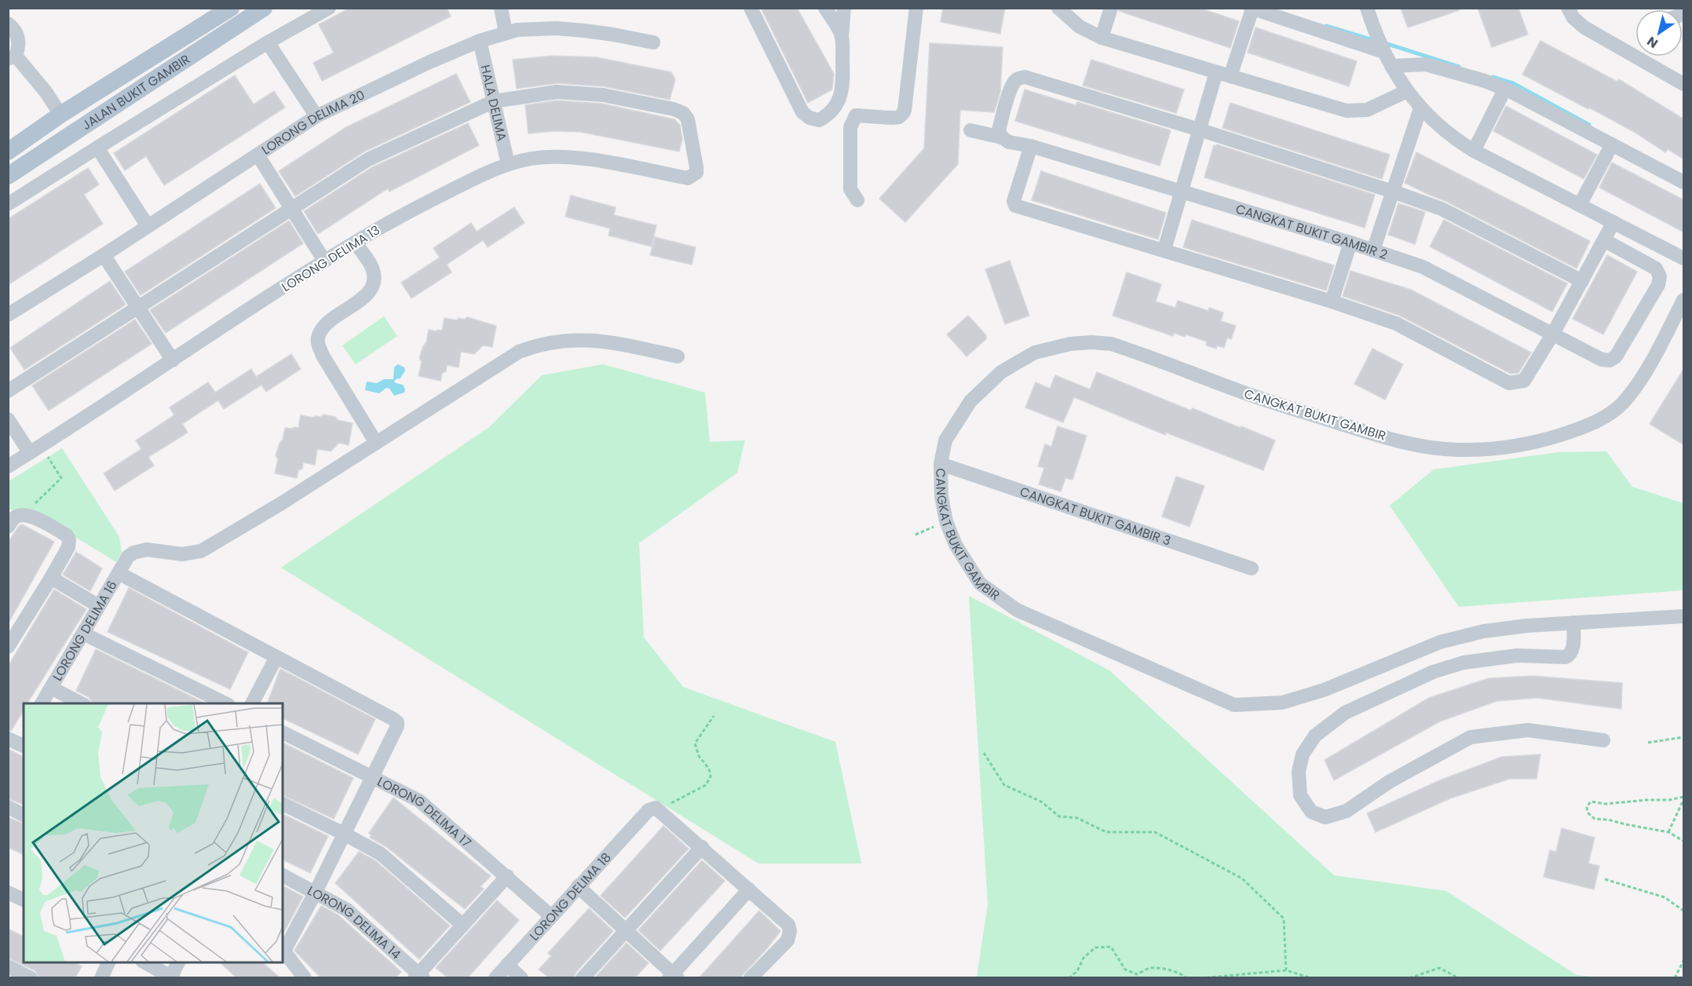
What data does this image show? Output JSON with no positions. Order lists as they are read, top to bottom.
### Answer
{
  "streets": {
    "main road": ["JALAN BUKIT GAMBIR"],
    "street": [
      "HALA DELIMA",
      "LORONG DELIMA 20",
      "CANGKAT BUKIT GAMBIR 2",
      "LORONG DELIMA 13",
      "CANGKAT BUKIT GAMBIR",
      "CANGKAT BUKIT GAMBIR 3",
      "LORONG DELIMA 16",
      "LORONG DELIMA 17",
      "LORONG DELIMA 18",
      "LORONG DELIMA 14"
    ]
  },
  "crossings": [
    ["HALA DELIMA", "LORONG DELIMA 20"],
    ["HALA DELIMA", "LORONG DELIMA 13"],
    ["CANGKAT BUKIT GAMBIR", "CANGKAT BUKIT GAMBIR 3"],
    ["LORONG DELIMA 17", "LORONG DELIMA 18"]
  ],
  "north": "bottom left"
}
